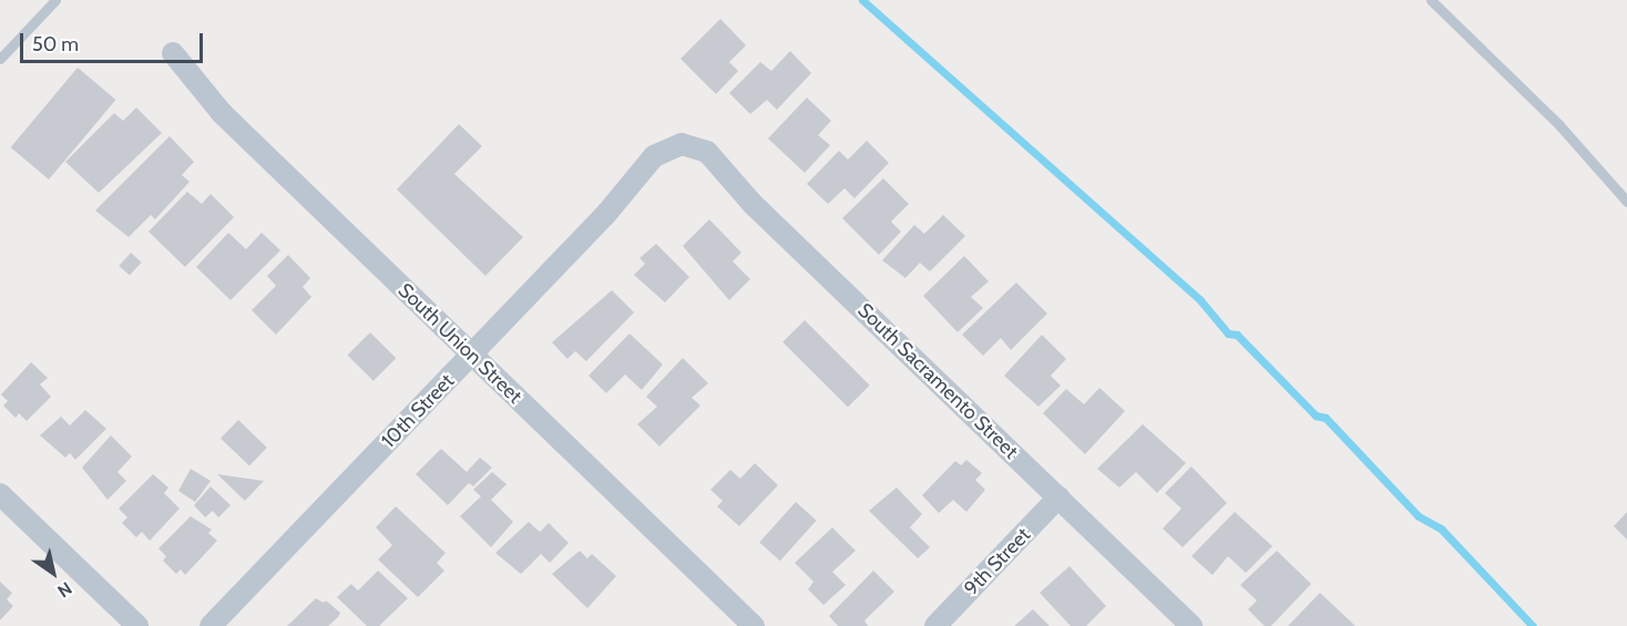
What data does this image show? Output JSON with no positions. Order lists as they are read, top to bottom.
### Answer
{
  "streets": {
    "street": [
      "South Union Street",
      "South Sacramento Street",
      "10th Street",
      "9th Street"
    ]
  },
  "crossings": [
    ["South Union Street", "10th Street"],
    ["South Sacramento Street", "10th Street"],
    ["South Sacramento Street", "9th Street"]
  ],
  "scale_bar": "50 m",
  "north": "bottom right"
}
